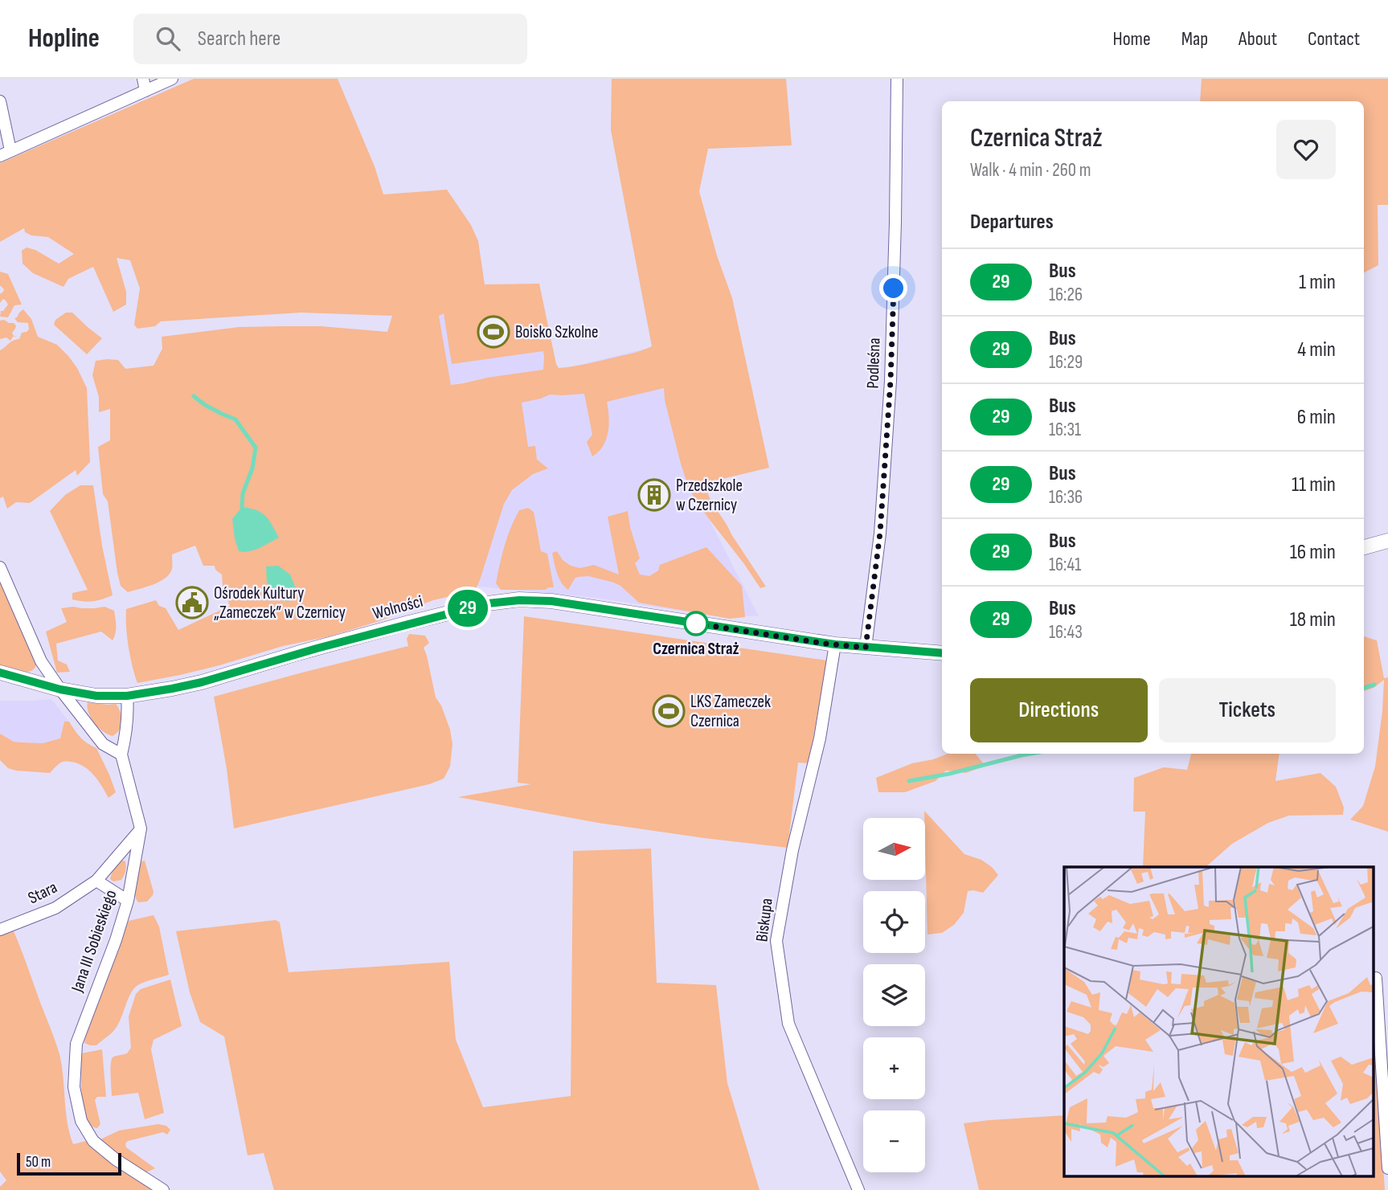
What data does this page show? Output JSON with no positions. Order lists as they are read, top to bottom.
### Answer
{
  "streets": {
    "street": [
      "Podleśna",
      "Wolności",
      "Stara",
      "Biskupa",
      "Jana III Sobieskiego"
    ]
  },
  "crossings": [
    ["Podleśna", "Wolności"],
    ["Wolności", "Biskupa"],
    ["Stara", "Jana III Sobieskiego"]
  ],
  "places": {
    "sports": ["Boisko Szkolne", "LKS Zameczek Czernica"],
    "building": ["Przedszkole w Czernicy"],
    "public building": ["Ośrodek Kultury „Zameczek” w Czernicy"],
    "other": ["Czernica Straż"]
  },
  "lines": ["bus line 29"],
  "scale_bar": "50 m",
  "north": "right",
  "page": {
    "header": "Hopline",
    "search": "Search here",
    "nav": [
      "Home",
      "Map",
      "About",
      "Contact"
    ],
    "on_map": "29",
    "heading": [
      ["Czernica Straż", "Walk · 4 min · 260 m"],
      "Departures"
    ],
    "list": [
      {
        "mark": "29",
        "name": "Bus",
        "note": "16:26",
        "value": "1 min"
      },
      {
        "mark": "29",
        "name": "Bus",
        "note": "16:29",
        "value": "4 min"
      },
      {
        "mark": "29",
        "name": "Bus",
        "note": "16:31",
        "value": "6 min"
      },
      {
        "mark": "29",
        "name": "Bus",
        "note": "16:36",
        "value": "11 min"
      },
      {
        "mark": "29",
        "name": "Bus",
        "note": "16:41",
        "value": "16 min"
      },
      {
        "mark": "29",
        "name": "Bus",
        "note": "16:43",
        "value": "18 min"
      }
    ],
    "buttons": ["Directions", "Tickets"],
    "map_buttons": ["+", "−"],
    "scale": "50 m"
  }
}
